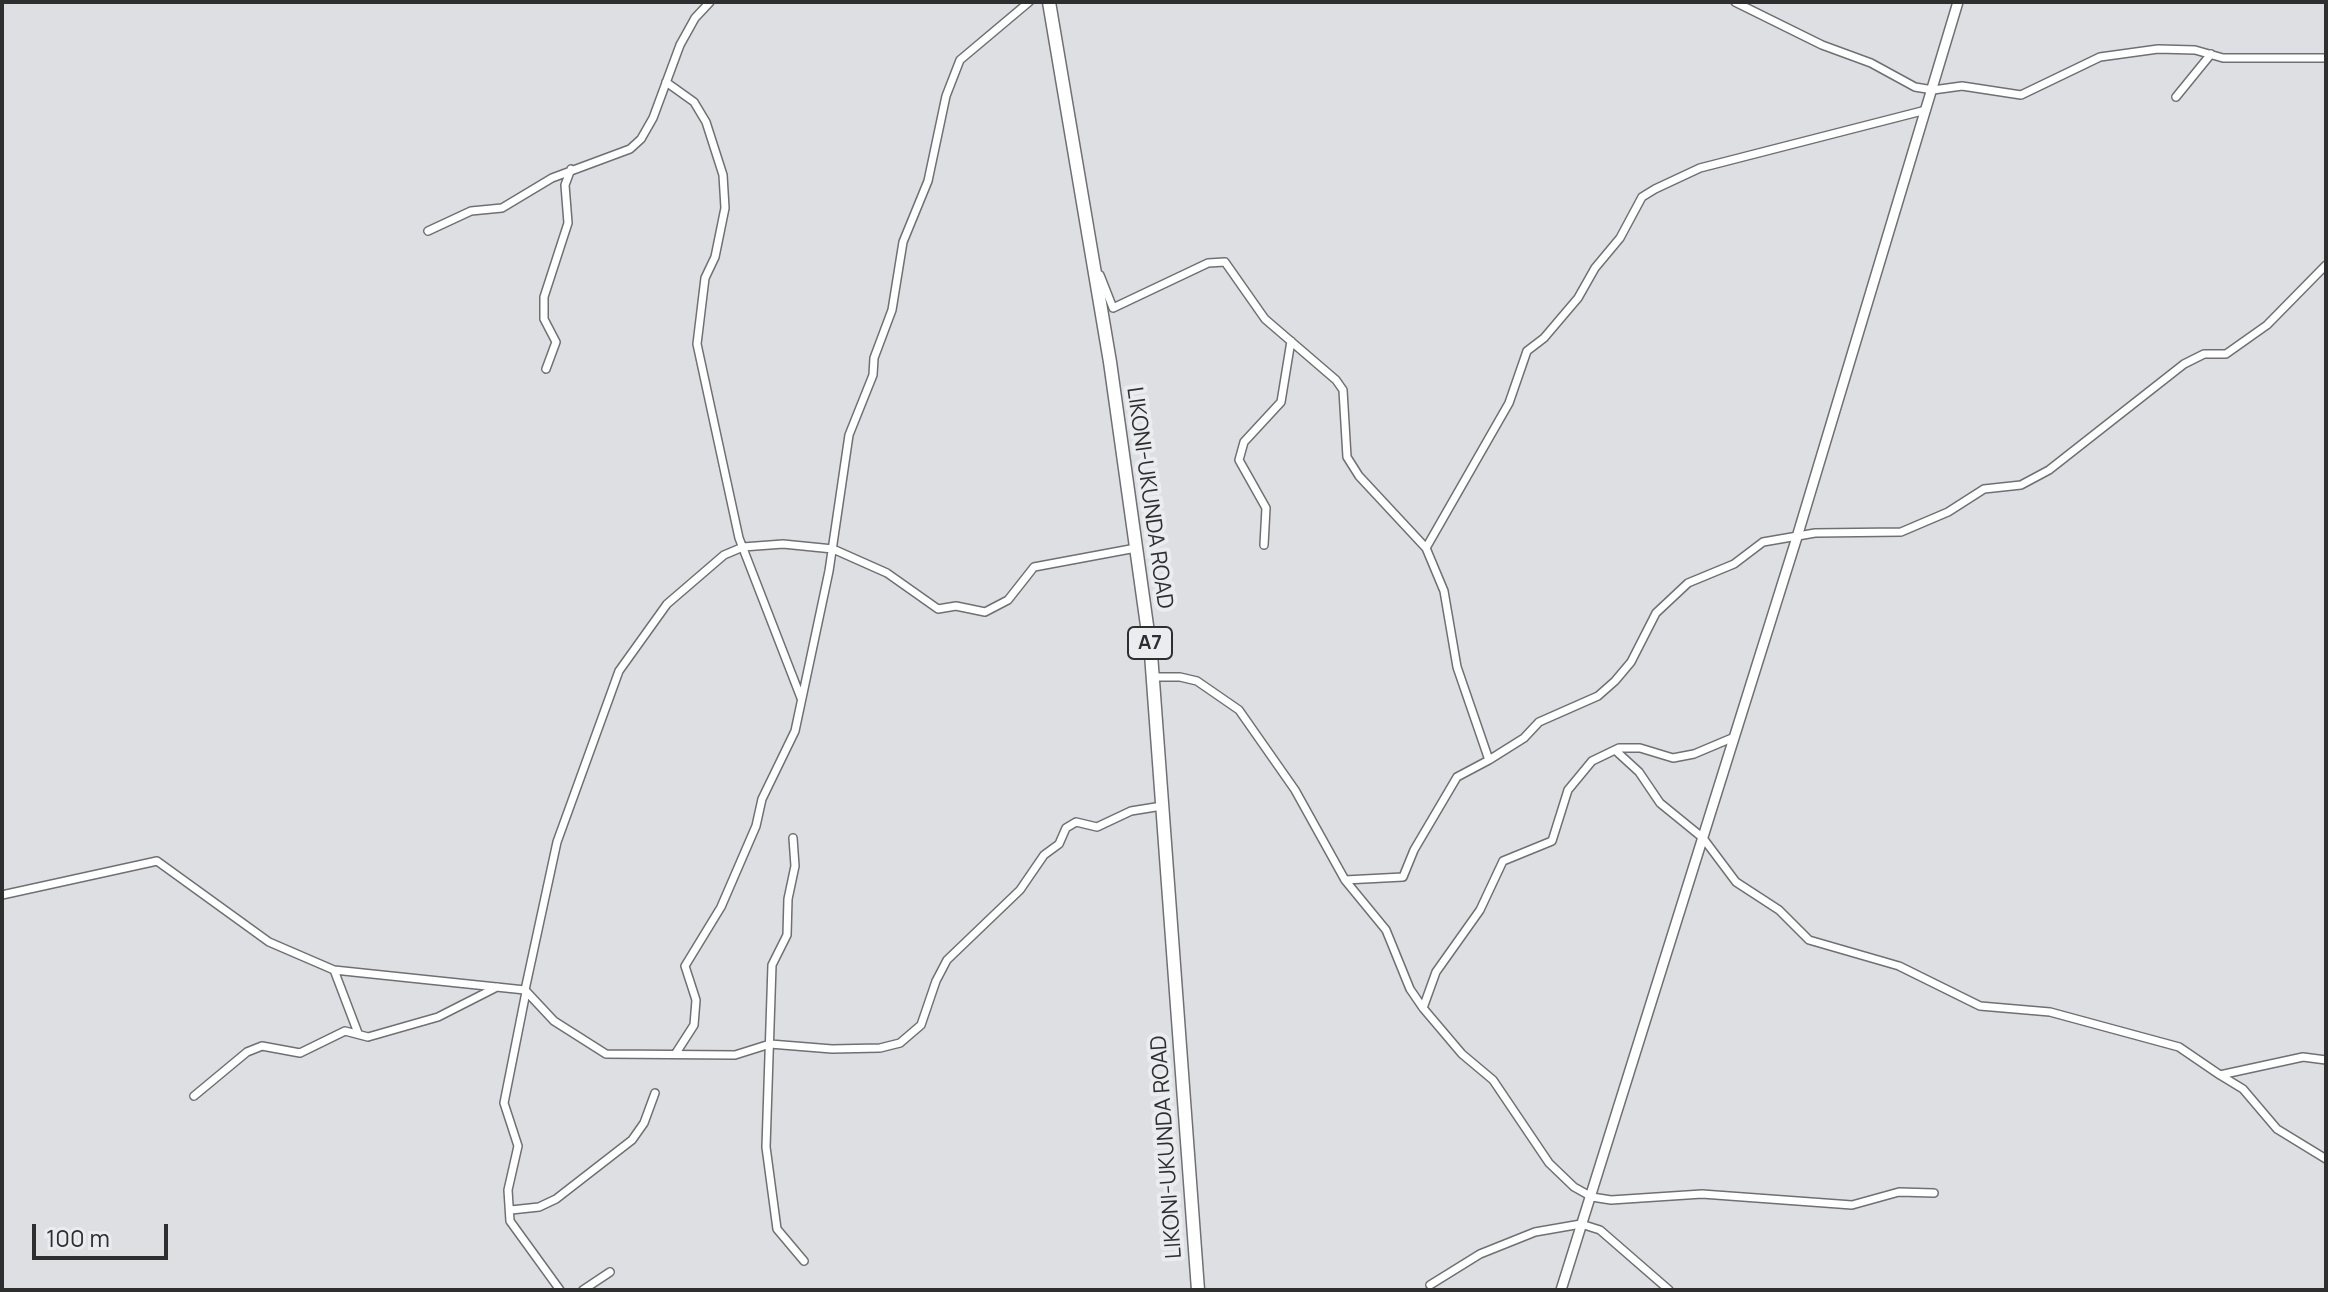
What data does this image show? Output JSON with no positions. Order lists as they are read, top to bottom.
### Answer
{
  "streets": {
    "highway": ["LIKONI-UKUNDA ROAD", "A7"]
  },
  "scale_bar": "100 m"
}
